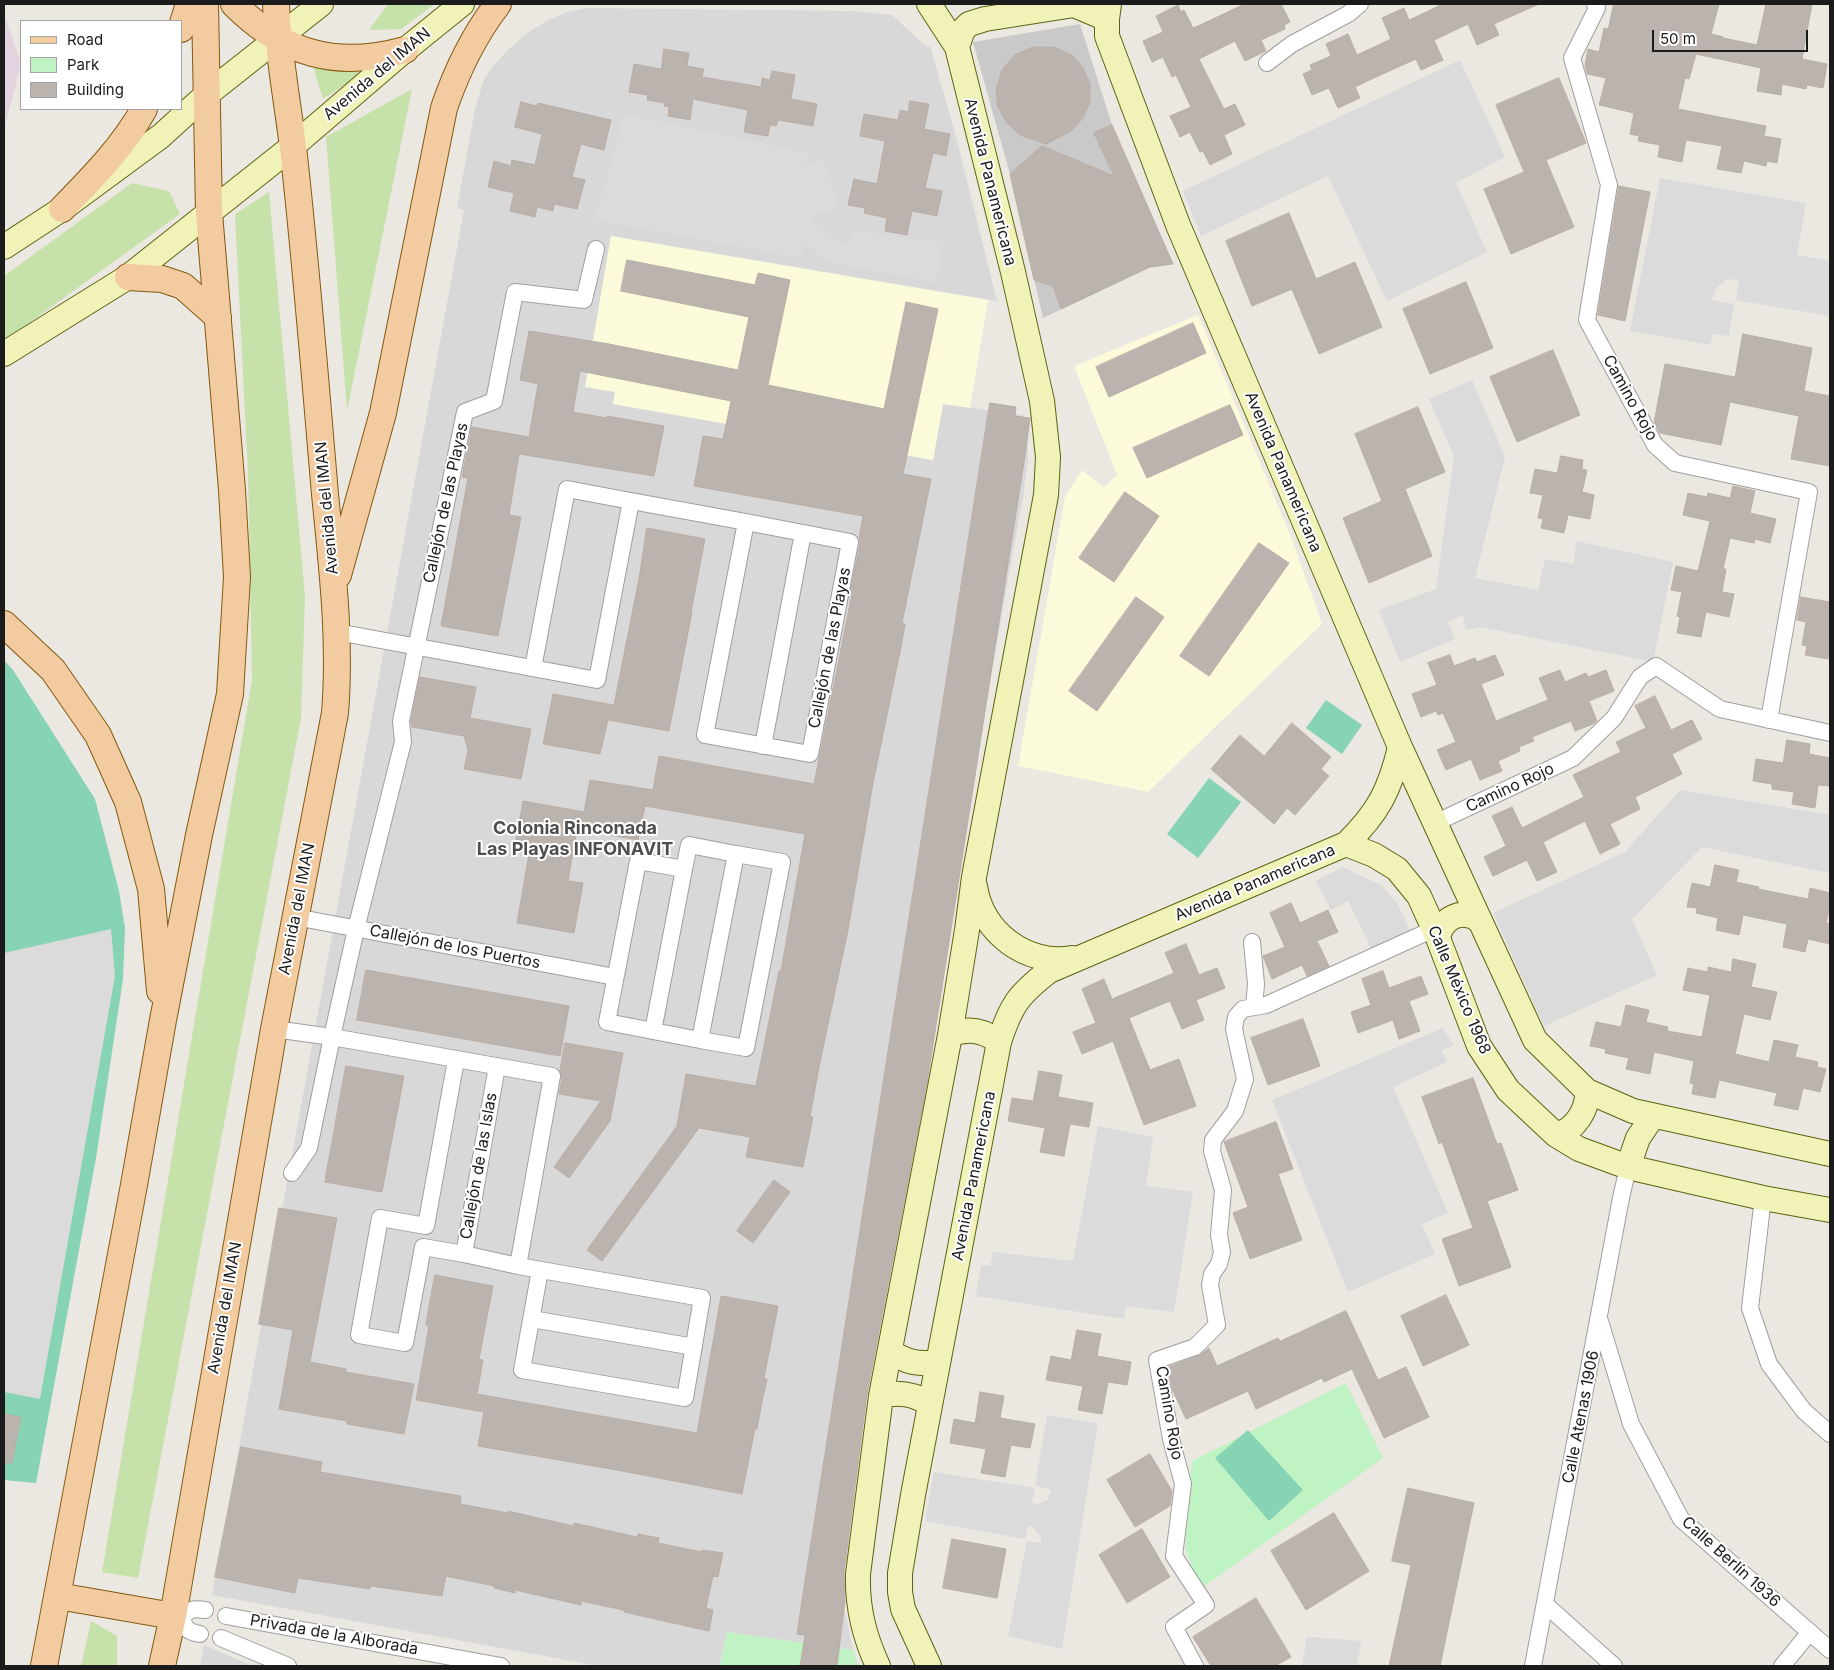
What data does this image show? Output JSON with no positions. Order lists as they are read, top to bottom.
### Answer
{
  "streets": {
    "main road": ["Avenida del IMAN"],
    "street": [
      "Avenida Panamericana",
      "Camino Rojo",
      "Callejón de las Playas",
      "Callejón de los Puertos",
      "Calle México 1968",
      "Callejón de las Islas",
      "Calle Atenas 1906",
      "Calle Berlín 1936",
      "Privada de la Alborada"
    ]
  },
  "crossings": [
    ["Avenida del IMAN", "Callejón de los Puertos"],
    ["Avenida Panamericana", "Calle México 1968"],
    ["Camino Rojo", "Calle México 1968"],
    ["Callejón de las Playas", "Callejón de los Puertos"],
    ["Calle México 1968", "Calle Atenas 1906"],
    ["Calle Atenas 1906", "Calle Berlín 1936"]
  ],
  "districts": ["Colonia Rinconada Las Playas INFONAVIT"],
  "legend": ["Road", "Park", "Building"],
  "scale_bar": "50 m"
}
